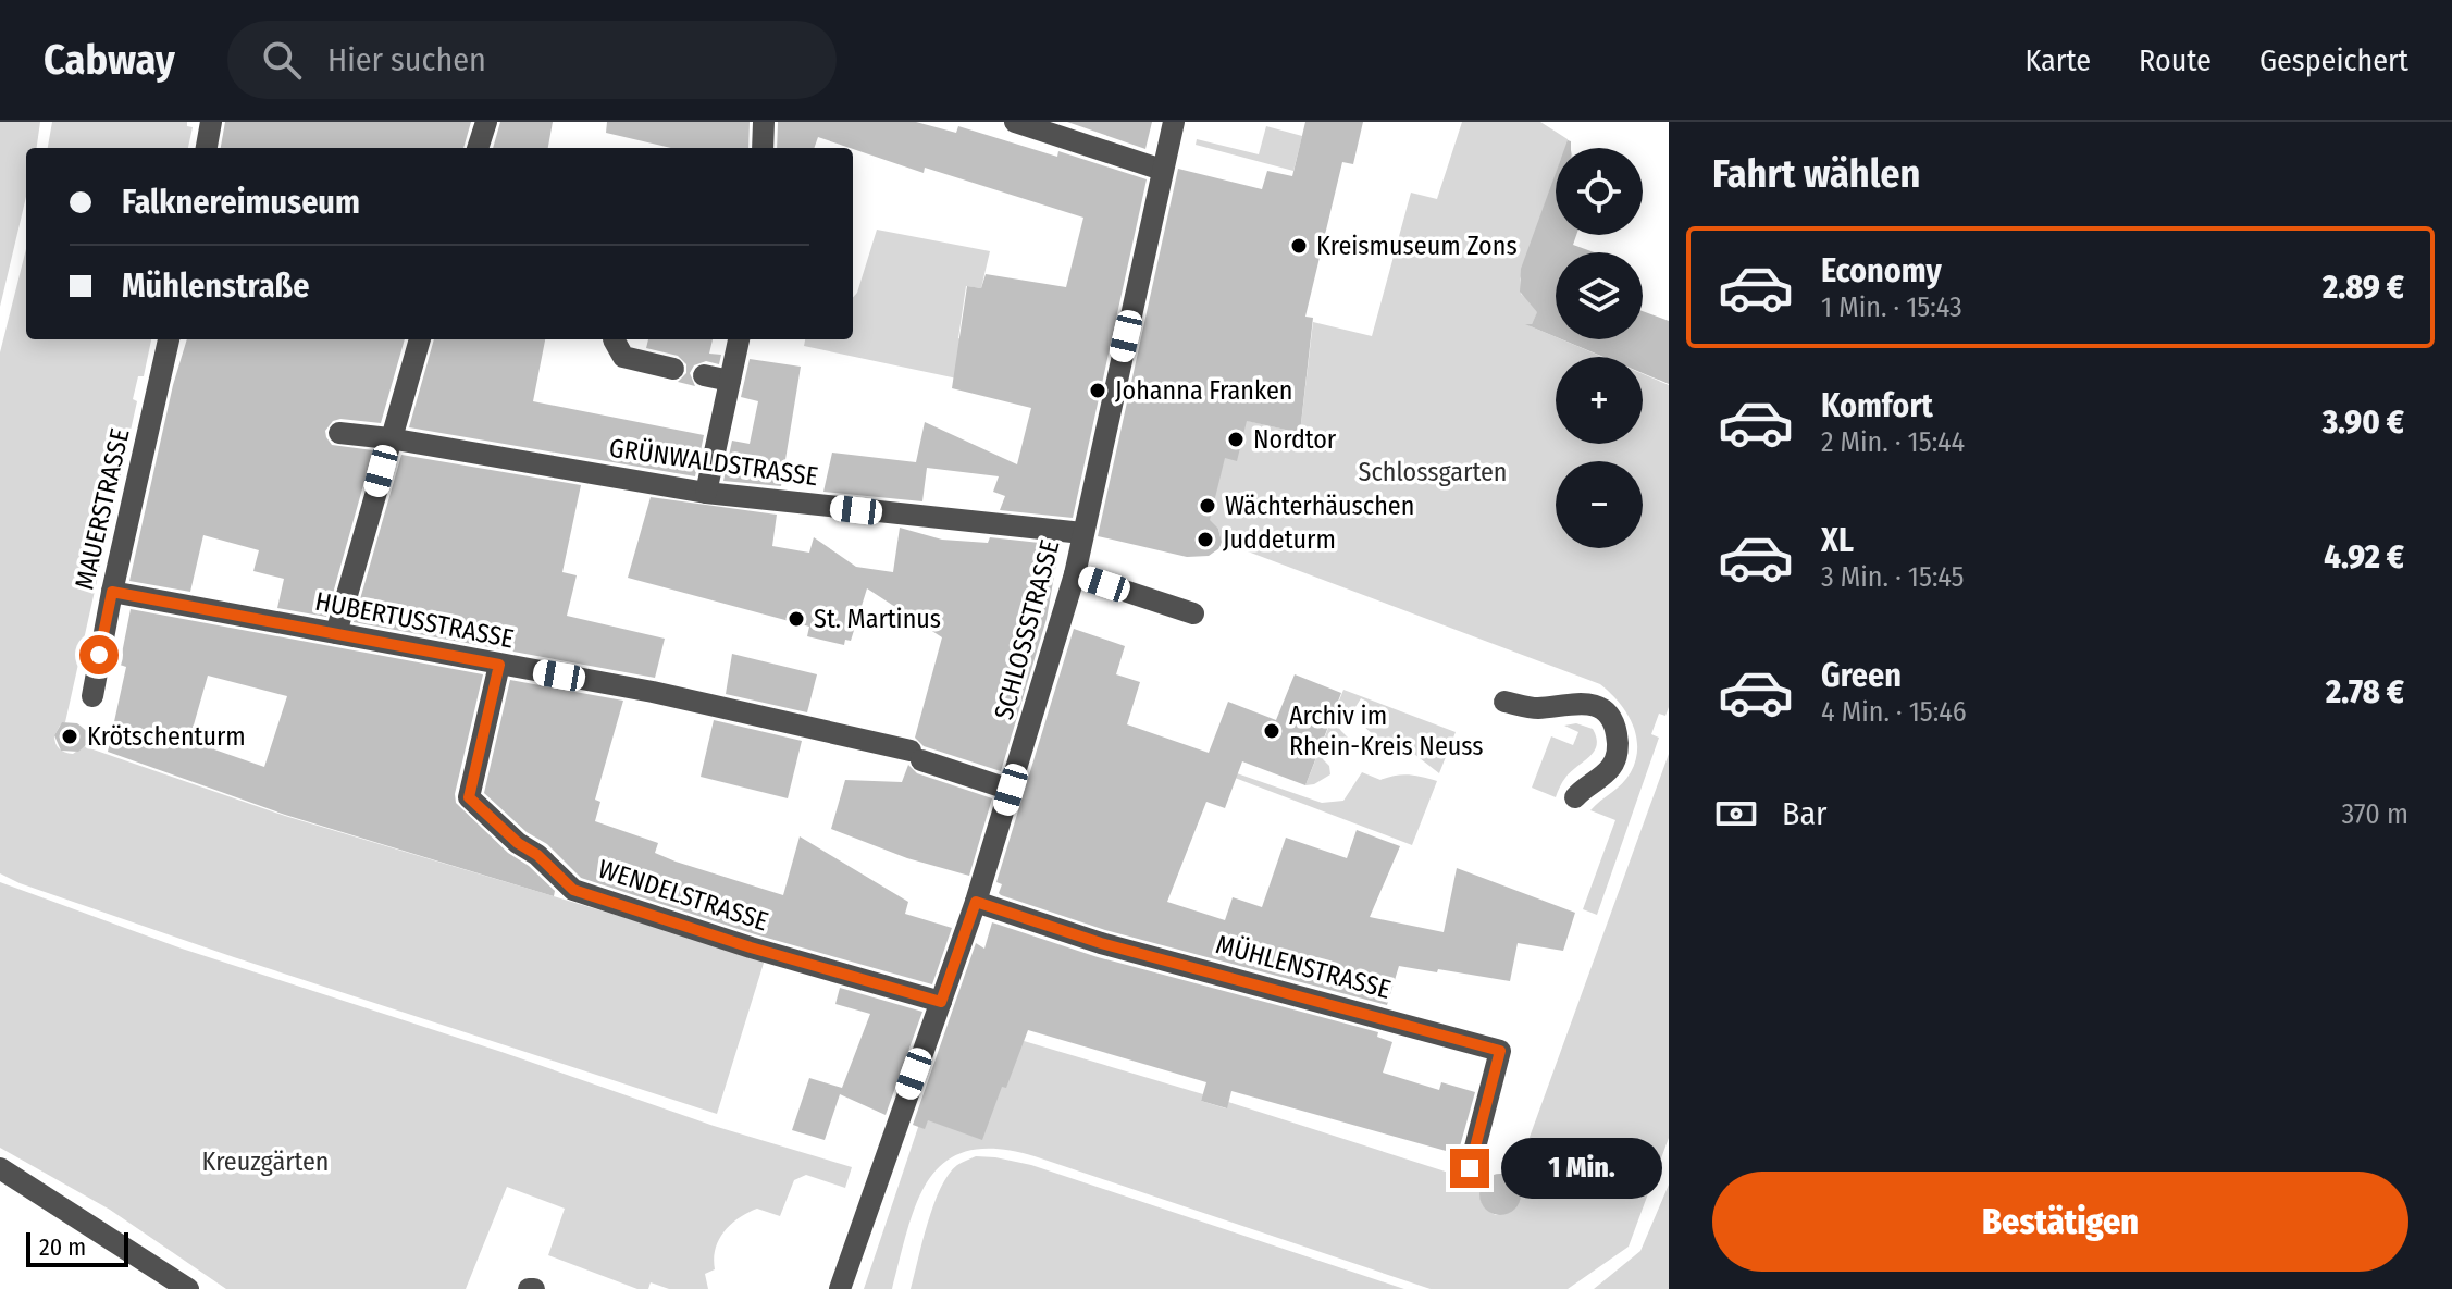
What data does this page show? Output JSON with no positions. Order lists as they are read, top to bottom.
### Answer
{
  "streets": {
    "street": [
      "GRÜNWALDSTRASSE",
      "MAUERSTRASSE",
      "HUBERTUSSTRASSE",
      "SCHLOSSSTRASSE",
      "WENDELSTRASSE",
      "MÜHLENSTRASSE"
    ]
  },
  "crossings": [
    ["GRÜNWALDSTRASSE", "SCHLOSSSTRASSE"],
    ["MAUERSTRASSE", "HUBERTUSSTRASSE"],
    ["HUBERTUSSTRASSE", "SCHLOSSSTRASSE"],
    ["HUBERTUSSTRASSE", "WENDELSTRASSE"],
    ["SCHLOSSSTRASSE", "WENDELSTRASSE"],
    ["SCHLOSSSTRASSE", "MÜHLENSTRASSE"]
  ],
  "parks": ["Schlossgarten", "Kreuzgärten"],
  "places": [
    "Kreismuseum Zons",
    "Johanna Franken",
    "Nordtor",
    "Wächterhäuschen",
    "Juddeturm",
    "St. Martinus",
    "Archiv im Rhein-Kreis Neuss",
    "Krötschenturm"
  ],
  "scale_bar": "20 m",
  "page": {
    "header": "Cabway",
    "search": "Hier suchen",
    "nav": ["Karte", "Route", "Gespeichert"],
    "heading": "Fahrt wählen",
    "map_buttons": ["+", "−"],
    "banner": ["Falknereimuseum", "Mühlenstraße"],
    "list": [
      {
        "name": "Economy",
        "note": "1 Min. · 15:43",
        "value": "2.89 €"
      },
      {
        "name": "Komfort",
        "note": "2 Min. · 15:44",
        "value": "3.90 €"
      },
      {
        "name": "XL",
        "note": "3 Min. · 15:45",
        "value": "4.92 €"
      },
      {
        "name": "Green",
        "note": "4 Min. · 15:46",
        "value": "2.78 €"
      }
    ],
    "pay": ["Bar", "370 m"],
    "bubble": "1 Min.",
    "buttons": "Bestätigen",
    "scale": "20 m"
  }
}
